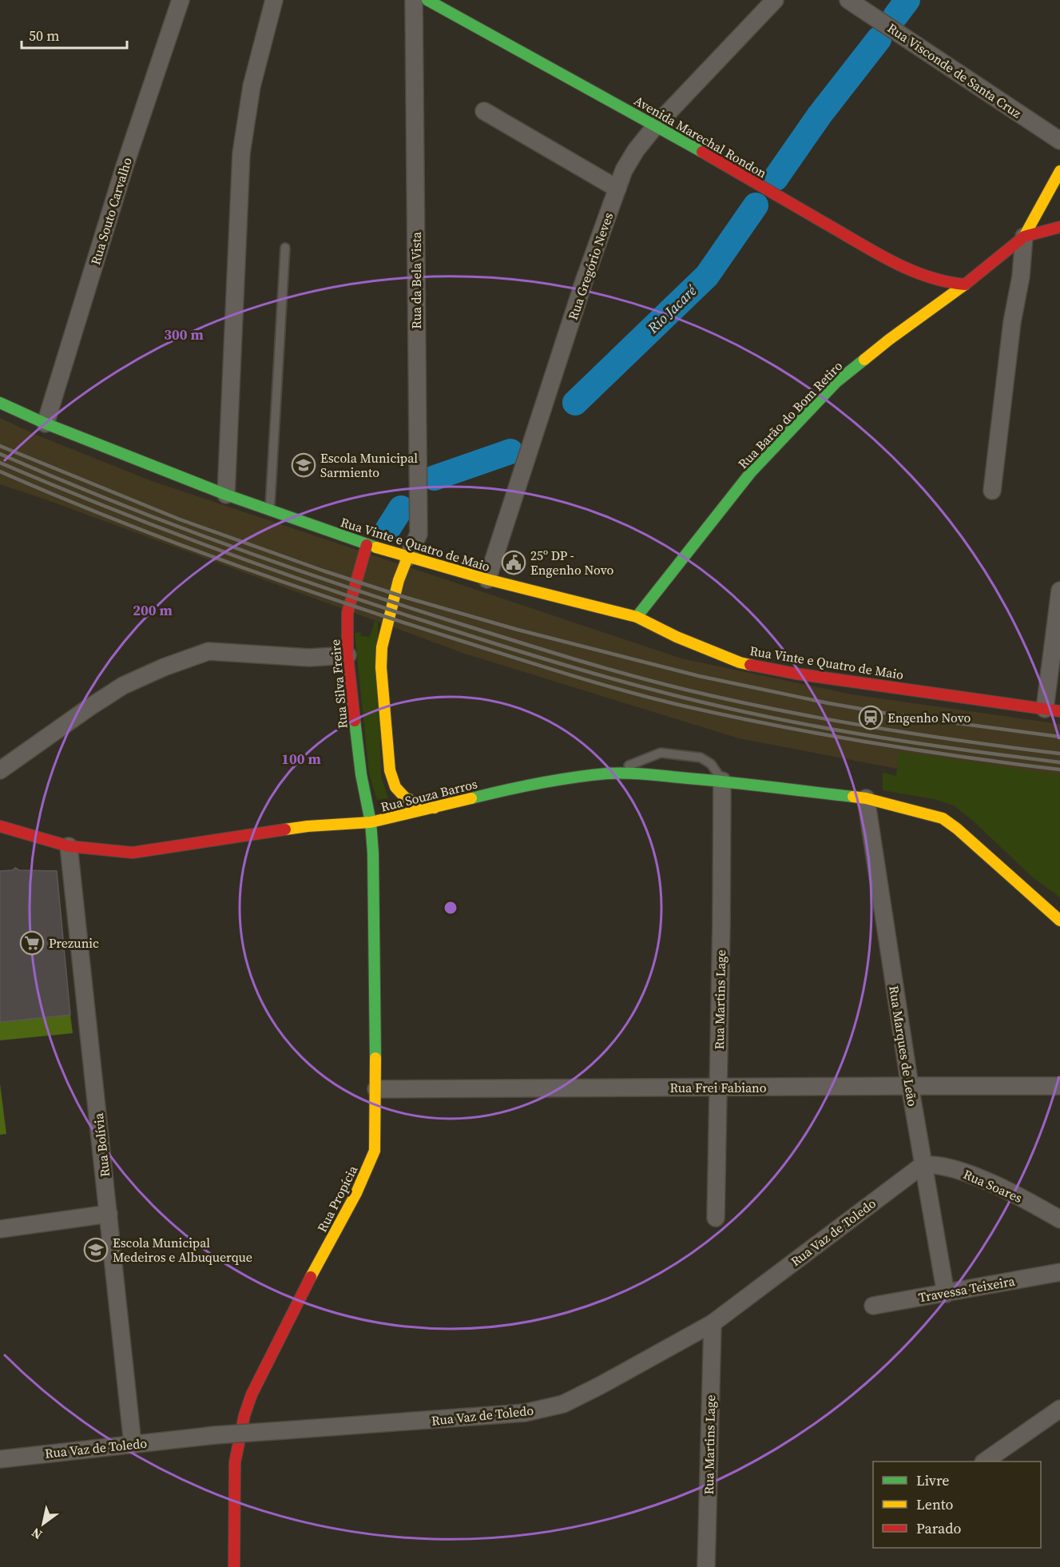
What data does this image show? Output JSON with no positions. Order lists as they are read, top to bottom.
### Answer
{
  "streets": {
    "main road": [
      "Avenida Marechal Rondon",
      "Rua Barão do Bom Retiro",
      "Rua Vinte e Quatro de Maio",
      "Rua Silva Freire",
      "Rua Souza Barros",
      "Rua Propícia"
    ],
    "street": [
      "Rua Visconde de Santa Cruz",
      "Rua Souto Carvalho",
      "Rua Gregório Neves",
      "Rua da Bela Vista",
      "Rua Martins Lage",
      "Rua Marques de Leão",
      "Rua Frei Fabiano",
      "Rua Bolívia",
      "Rua Soares",
      "Rua Vaz de Toledo",
      "Travessa Teixeira"
    ]
  },
  "crossings": [
    ["Avenida Marechal Rondon", "Rua Gregório Neves"],
    ["Avenida Marechal Rondon", "Rua Barão do Bom Retiro"],
    ["Rua Souto Carvalho", "Rua Vinte e Quatro de Maio"],
    ["Rua Gregório Neves", "Rua Vinte e Quatro de Maio"],
    ["Rua da Bela Vista", "Rua Vinte e Quatro de Maio"],
    ["Rua Barão do Bom Retiro", "Rua Vinte e Quatro de Maio"],
    ["Rua Vinte e Quatro de Maio", "Rua Silva Freire"],
    ["Rua Silva Freire", "Rua Souza Barros"],
    ["Rua Silva Freire", "Rua Propícia"],
    ["Rua Souza Barros", "Rua Martins Lage"],
    ["Rua Souza Barros", "Rua Marques de Leão"],
    ["Rua Souza Barros", "Rua Bolívia"],
    ["Rua Souza Barros", "Rua Propícia"],
    ["Rua Martins Lage", "Rua Frei Fabiano"],
    ["Rua Martins Lage", "Rua Vaz de Toledo"],
    ["Rua Marques de Leão", "Rua Frei Fabiano"],
    ["Rua Marques de Leão", "Rua Soares"],
    ["Rua Marques de Leão", "Rua Vaz de Toledo"],
    ["Rua Marques de Leão", "Travessa Teixeira"],
    ["Rua Frei Fabiano", "Rua Propícia"],
    ["Rua Bolívia", "Rua Vaz de Toledo"],
    ["Rua Soares", "Rua Vaz de Toledo"]
  ],
  "water": ["Rio Jacaré"],
  "places": {
    "school or university": ["Escola Municipal Sarmiento", "Escola Municipal Medeiros e Albuquerque"],
    "public building": ["25º DP - Engenho Novo"],
    "station": ["Engenho Novo"],
    "supermarket": ["Prezunic"]
  },
  "legend": ["Livre", "Lento", "Parado"],
  "scale_bar": "50 m",
  "north": "bottom left",
  "rings": ["300 m", "200 m", "100 m"]
}
